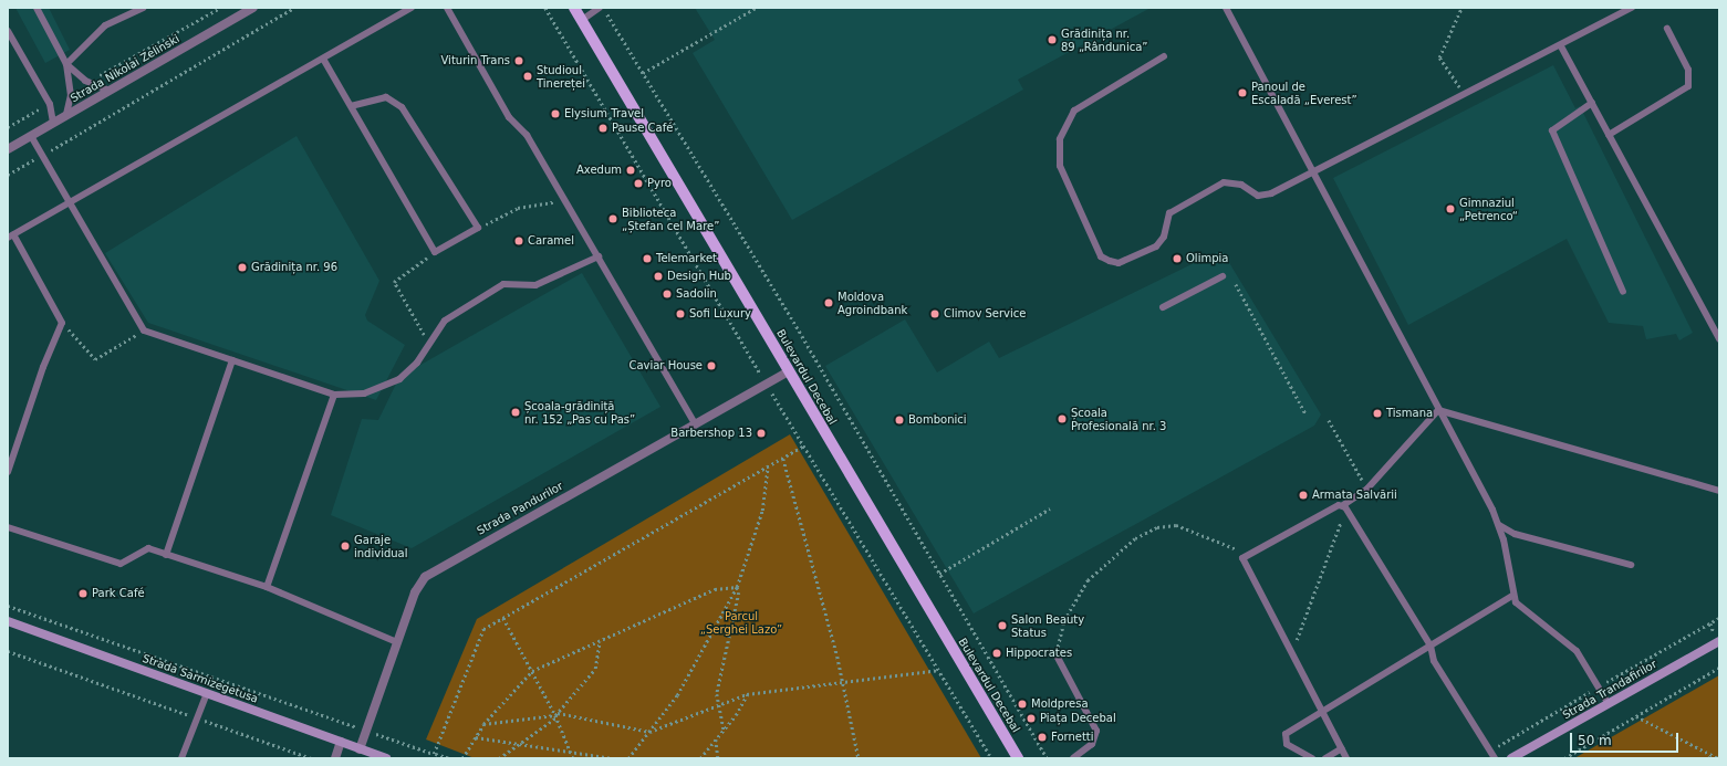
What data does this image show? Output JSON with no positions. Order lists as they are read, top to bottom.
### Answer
{
  "streets": {
    "main road": ["Bulevardul Decebal", "Strada Sarmizegetusa", "Strada Trandafirilor"],
    "street": ["Strada Nikolai Zelinski", "Strada Pandurilor"]
  },
  "crossings": [
    ["Bulevardul Decebal", "Strada Pandurilor"],
    ["Strada Pandurilor", "Strada Sarmizegetusa"]
  ],
  "parks": ["Parcul „Serghei Lazo”"],
  "places": [
    "Grădinița nr. 89 „Rândunica”",
    "Viturin Trans",
    "Studioul Tinereței",
    "Panoul de Escaladă „Everest”",
    "Elysium Travel",
    "Pause Café",
    "Axedum",
    "Pyro",
    "Gimnaziul „Petrenco“",
    "Biblioteca „Ștefan cel Mare”",
    "Caramel",
    "Telemarket",
    "Olimpia",
    "Grădinița nr. 96",
    "Design Hub",
    "Sadolin",
    "Moldova Agroindbank",
    "Sofi Luxury",
    "Climov Service",
    "Caviar House",
    "Școala-grădiniță nr. 152 „Pas cu Pas”",
    "Tismana",
    "Școala Profesională nr. 3",
    "Bombonici",
    "Barbershop 13",
    "Armata Salvării",
    "Garaje individual",
    "Park Café",
    "Salon Beauty Status",
    "Hippocrates",
    "Moldpresa",
    "Piața Decebal",
    "Fornetti"
  ],
  "scale_bar": "50 m"
}
